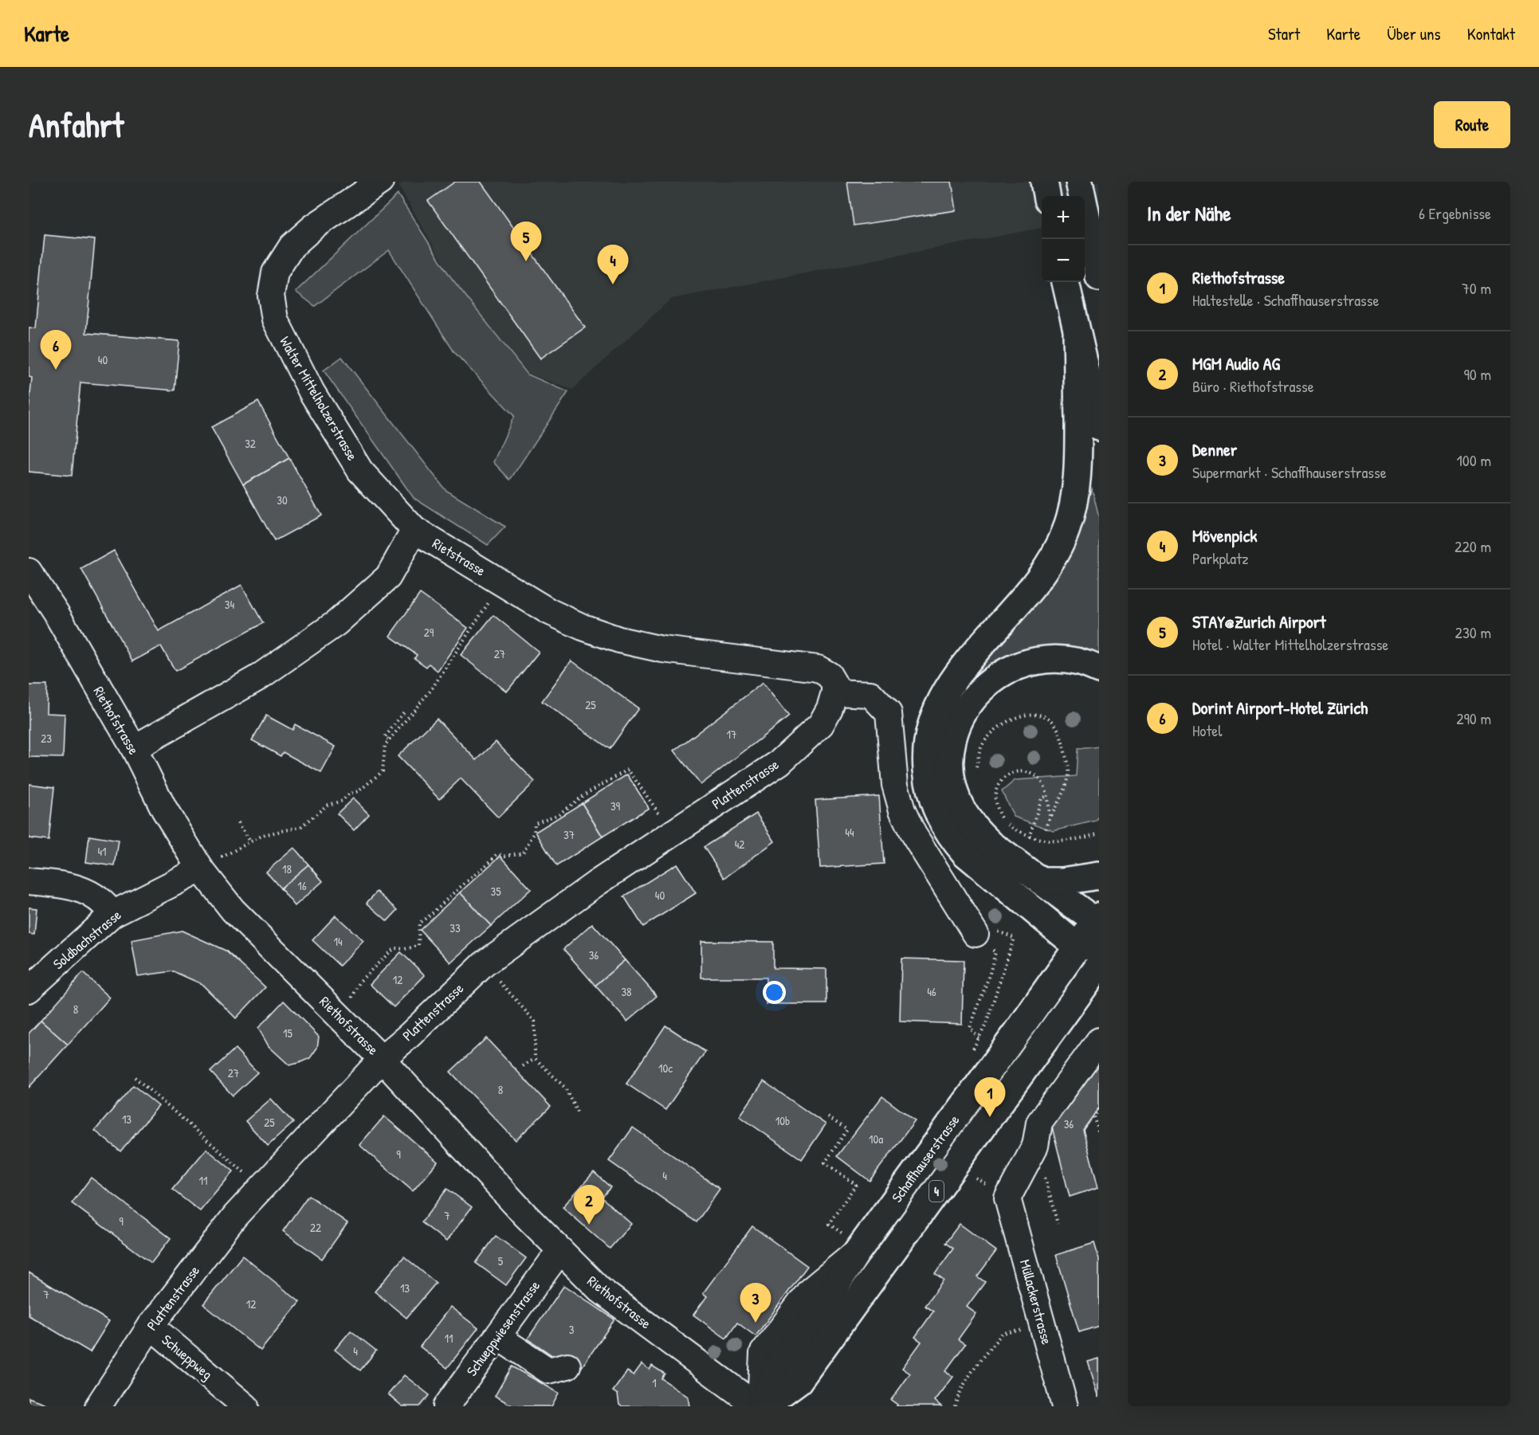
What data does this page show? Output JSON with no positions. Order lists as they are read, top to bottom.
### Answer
{
  "streets": {
    "main road": ["Schaffhauserstrasse", "4"],
    "street": [
      "Walter Mittelholzerstrasse",
      "Rietstrasse",
      "Riethofstrasse",
      "Plattenstrasse",
      "Soldbachstrasse",
      "Müllackerstrasse",
      "Schueppwiesenstrasse",
      "Schueppweg"
    ]
  },
  "crossings": [
    ["Walter Mittelholzerstrasse", "Rietstrasse"],
    ["Rietstrasse", "Plattenstrasse"],
    ["Riethofstrasse", "Plattenstrasse"],
    ["Riethofstrasse", "Soldbachstrasse"],
    ["Riethofstrasse", "Schaffhauserstrasse"],
    ["Riethofstrasse", "Schueppwiesenstrasse"],
    ["Plattenstrasse", "Schueppweg"]
  ],
  "house_numbers": [
    "40",
    "32",
    "30",
    "34",
    "29",
    "27",
    "25",
    "17",
    "23",
    "39",
    "44",
    "37",
    "42",
    "41",
    "18",
    "16",
    "35",
    "40",
    "33",
    "14",
    "36",
    "12",
    "38",
    "46",
    "8",
    "15",
    "10c",
    "27",
    "8",
    "13",
    "10b",
    "25",
    "36",
    "10a",
    "9",
    "4",
    "11",
    "7",
    "9",
    "22",
    "5",
    "13",
    "7",
    "12",
    "3",
    "11",
    "4",
    "1"
  ],
  "page": {
    "header": "Karte",
    "nav": [
      "Start",
      "Karte",
      "Über uns",
      "Kontakt"
    ],
    "buttons": "Route",
    "title": "Anfahrt",
    "heading": ["In der Nähe", "6 Ergebnisse"],
    "map_buttons": ["+", "−"],
    "pins": [
      "5",
      "4",
      "6",
      "1",
      "2",
      "3"
    ],
    "list": [
      {
        "mark": "1",
        "name": "Riethofstrasse",
        "note": "Haltestelle · Schaffhauserstrasse",
        "value": "70 m"
      },
      {
        "mark": "2",
        "name": "MGM Audio AG",
        "note": "Büro · Riethofstrasse",
        "value": "90 m"
      },
      {
        "mark": "3",
        "name": "Denner",
        "note": "Supermarkt · Schaffhauserstrasse",
        "value": "100 m"
      },
      {
        "mark": "4",
        "name": "Mövenpick",
        "note": "Parkplatz",
        "value": "220 m"
      },
      {
        "mark": "5",
        "name": "STAY@Zurich Airport",
        "note": "Hotel · Walter Mittelholzerstrasse",
        "value": "230 m"
      },
      {
        "mark": "6",
        "name": "Dorint Airport-Hotel Zürich",
        "note": "Hotel",
        "value": "290 m"
      }
    ]
  }
}
